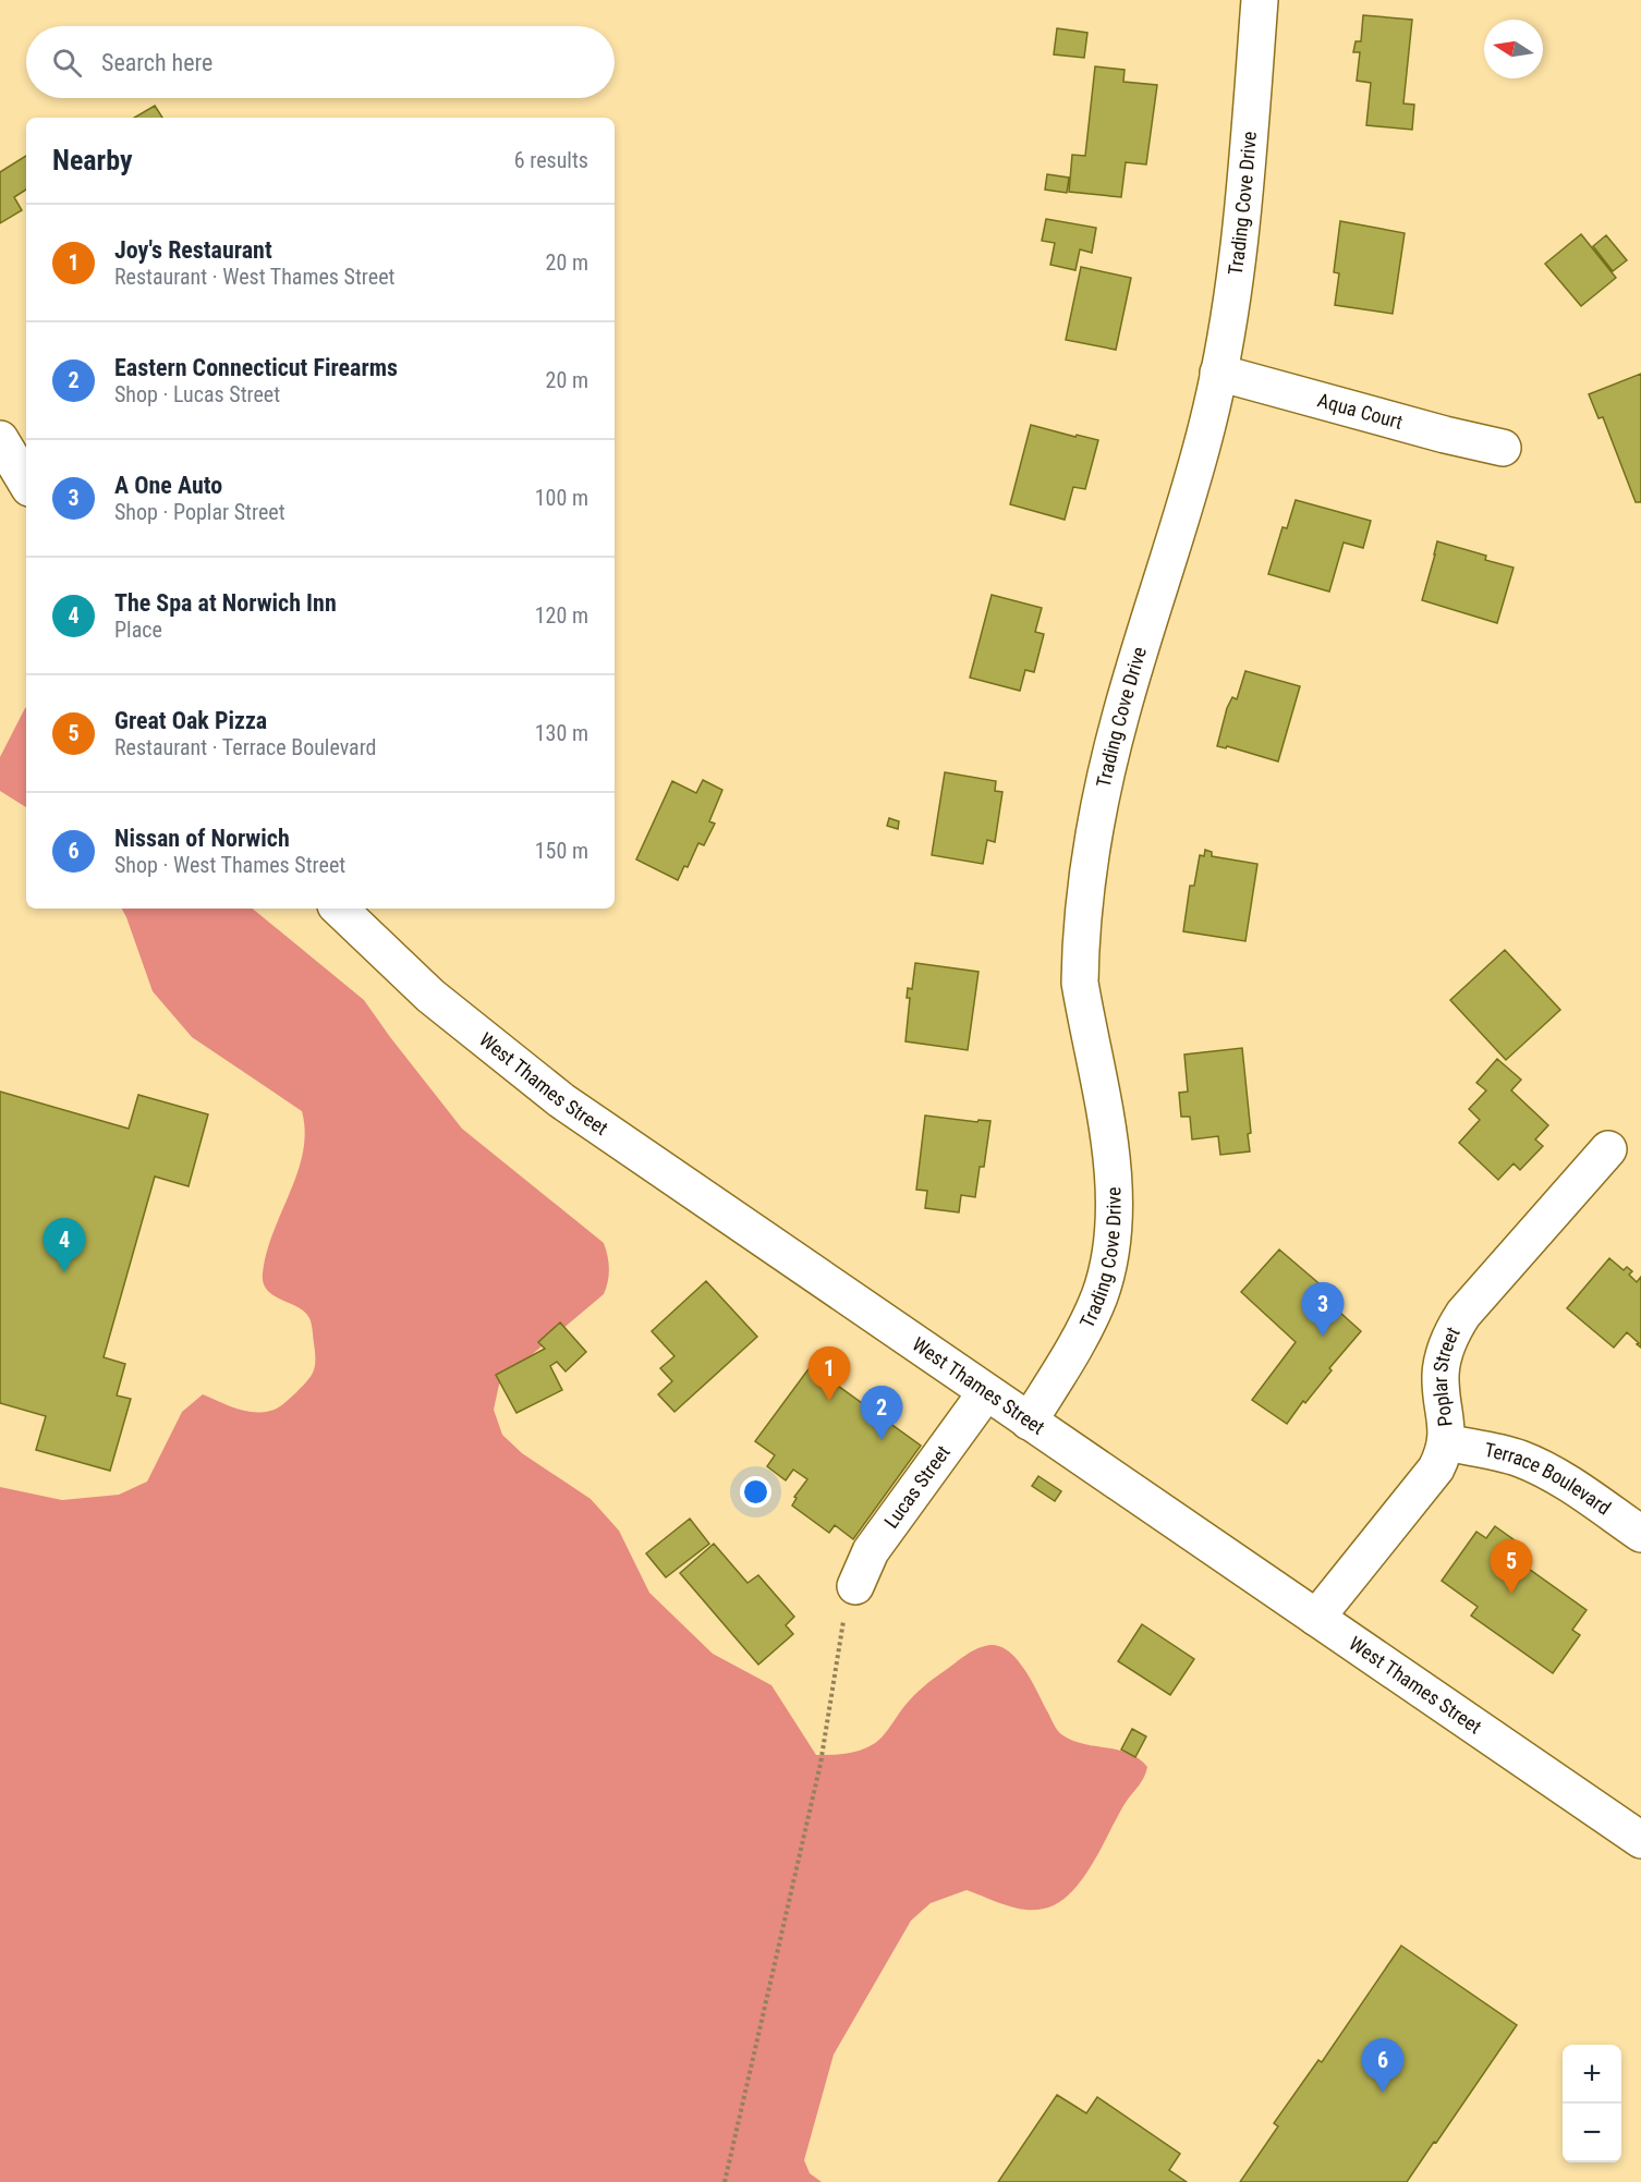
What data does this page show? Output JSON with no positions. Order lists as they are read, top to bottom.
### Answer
{
  "streets": {
    "street": [
      "Trading Cove Drive",
      "Aqua Court",
      "West Thames Street",
      "Poplar Street",
      "Terrace Boulevard",
      "Lucas Street"
    ]
  },
  "crossings": [
    ["Trading Cove Drive", "Aqua Court"],
    ["Trading Cove Drive", "West Thames Street"],
    ["West Thames Street", "Poplar Street"],
    ["West Thames Street", "Lucas Street"],
    ["Poplar Street", "Terrace Boulevard"]
  ],
  "north": "left",
  "page": {
    "search": "Search here",
    "heading": ["Nearby", "6 results"],
    "list": [
      {
        "mark": "1",
        "name": "Joy's Restaurant",
        "note": "Restaurant · West Thames Street",
        "value": "20 m"
      },
      {
        "mark": "2",
        "name": "Eastern Connecticut Firearms",
        "note": "Shop · Lucas Street",
        "value": "20 m"
      },
      {
        "mark": "3",
        "name": "A One Auto",
        "note": "Shop · Poplar Street",
        "value": "100 m"
      },
      {
        "mark": "4",
        "name": "The Spa at Norwich Inn",
        "note": "Place",
        "value": "120 m"
      },
      {
        "mark": "5",
        "name": "Great Oak Pizza",
        "note": "Restaurant · Terrace Boulevard",
        "value": "130 m"
      },
      {
        "mark": "6",
        "name": "Nissan of Norwich",
        "note": "Shop · West Thames Street",
        "value": "150 m"
      }
    ],
    "pins": [
      "4",
      "3",
      "1",
      "2",
      "5",
      "6"
    ],
    "map_buttons": ["+", "−"]
  }
}
